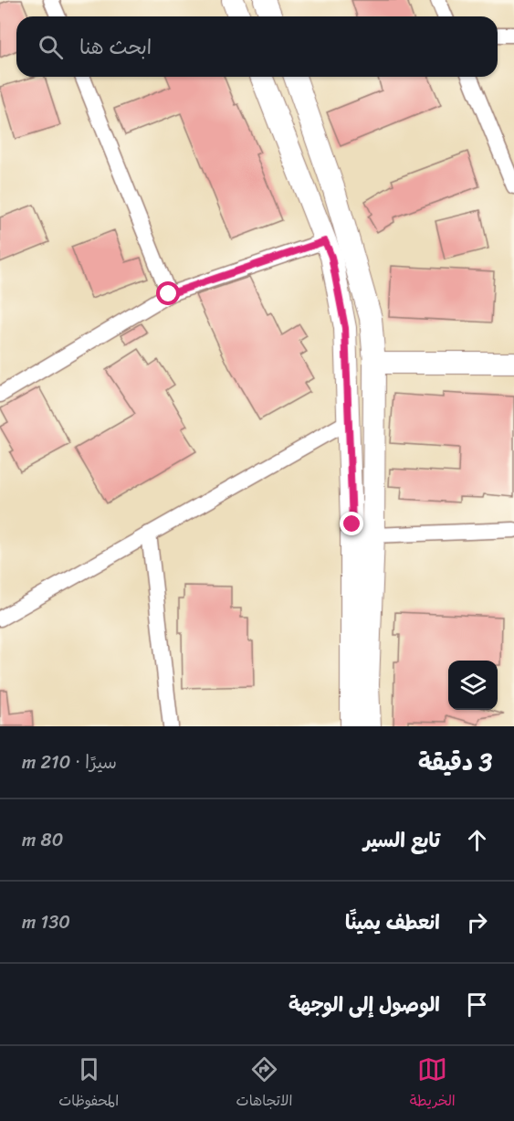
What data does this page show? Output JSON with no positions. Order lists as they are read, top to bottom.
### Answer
{
  "page": {
    "search": "ابحث هنا",
    "heading": ["3 دقيقة", "سيرًا · 210 m"],
    "list": [
      ["تابع السير", "80 m"],
      ["انعطف يمينًا", "130 m"],
      "الوصول إلى الوجهة"
    ],
    "nav": ["الخريطة", "الاتجاهات", "المحفوظات"]
  }
}
